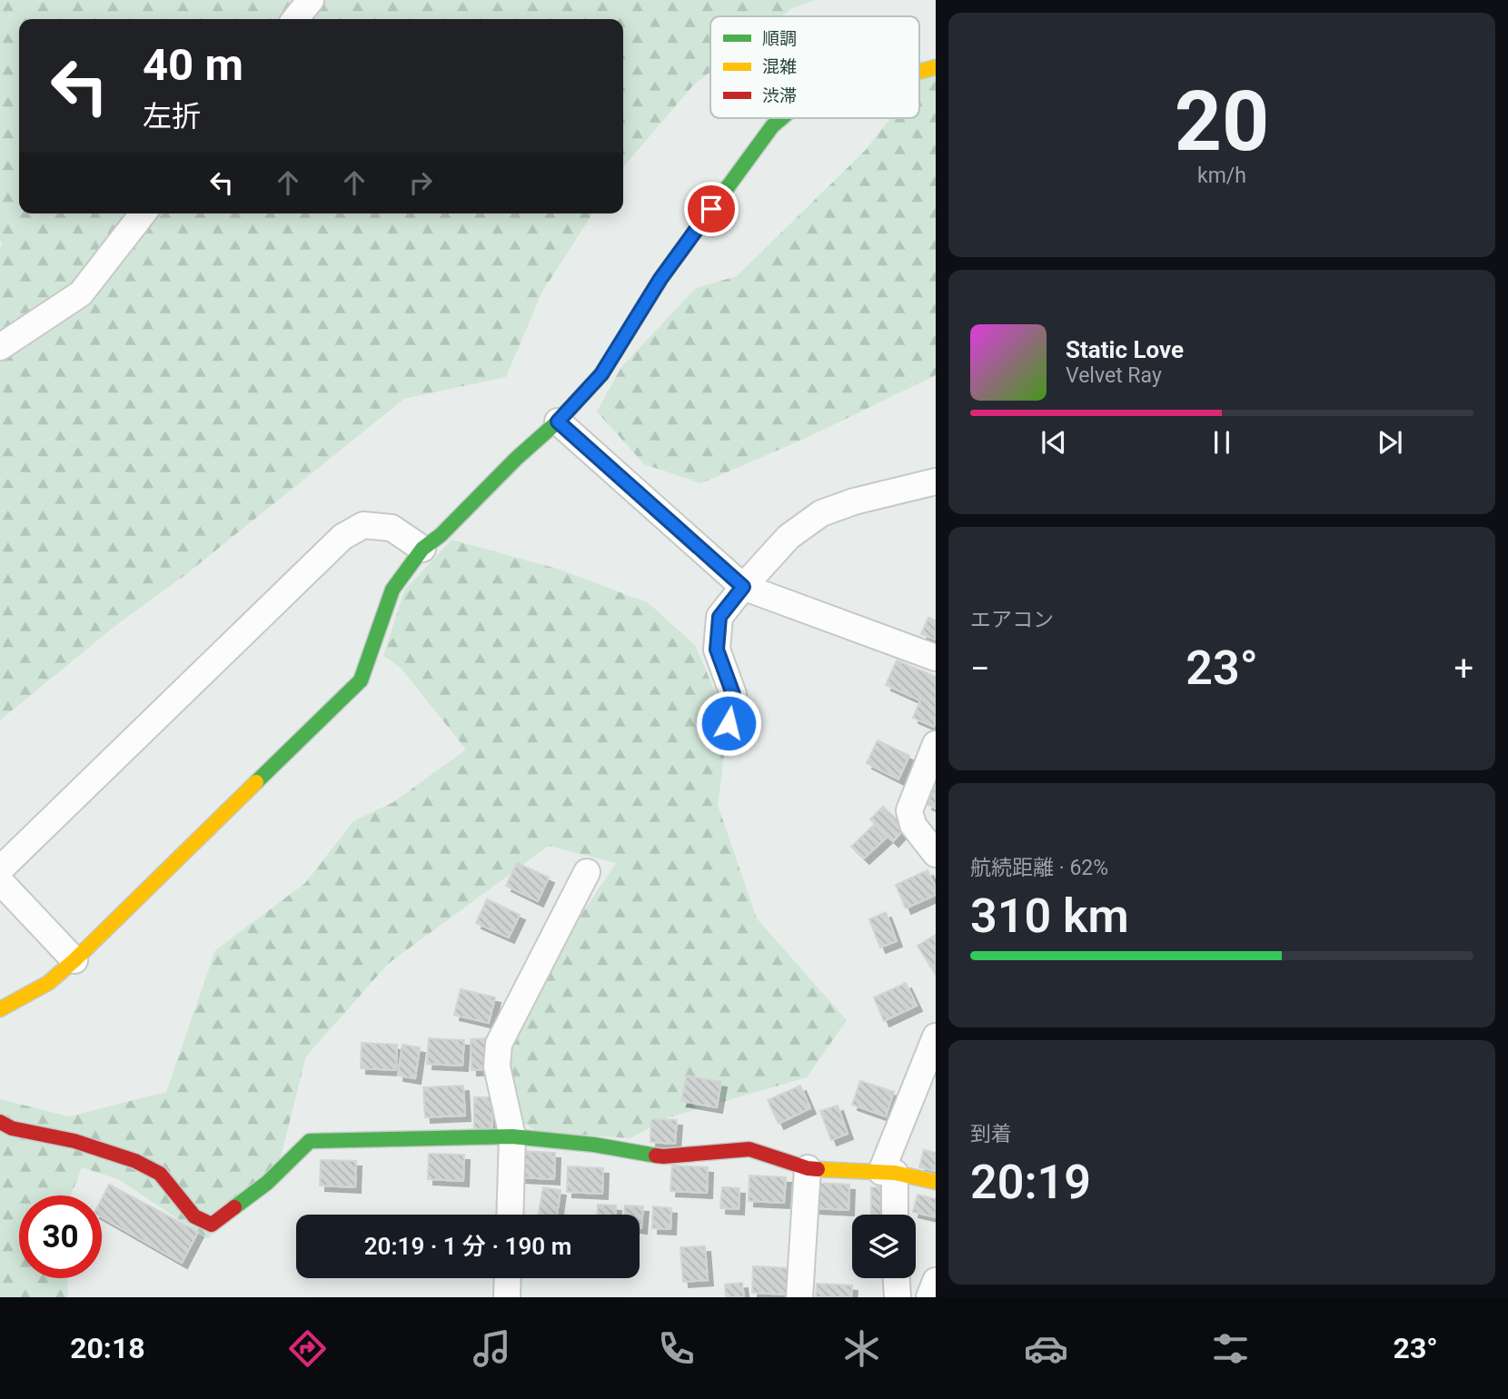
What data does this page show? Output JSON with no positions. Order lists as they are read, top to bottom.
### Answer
{
  "legend": ["順調", "混雑", "渋滞"],
  "page": {
    "tile": [
      ["20", "km/h"],
      "エアコン",
      ["航続距離 · 62%", "310 km"],
      ["到着", "20:19"]
    ],
    "turn": ["40 m", "左折"],
    "song": ["Static Love", "Velvet Ray"],
    "heat": ["−", "23°", "+"],
    "limit": "30",
    "trip": "20:19 · 1 分 · 190 m",
    "tabs": ["20:18", "23°"]
  }
}
